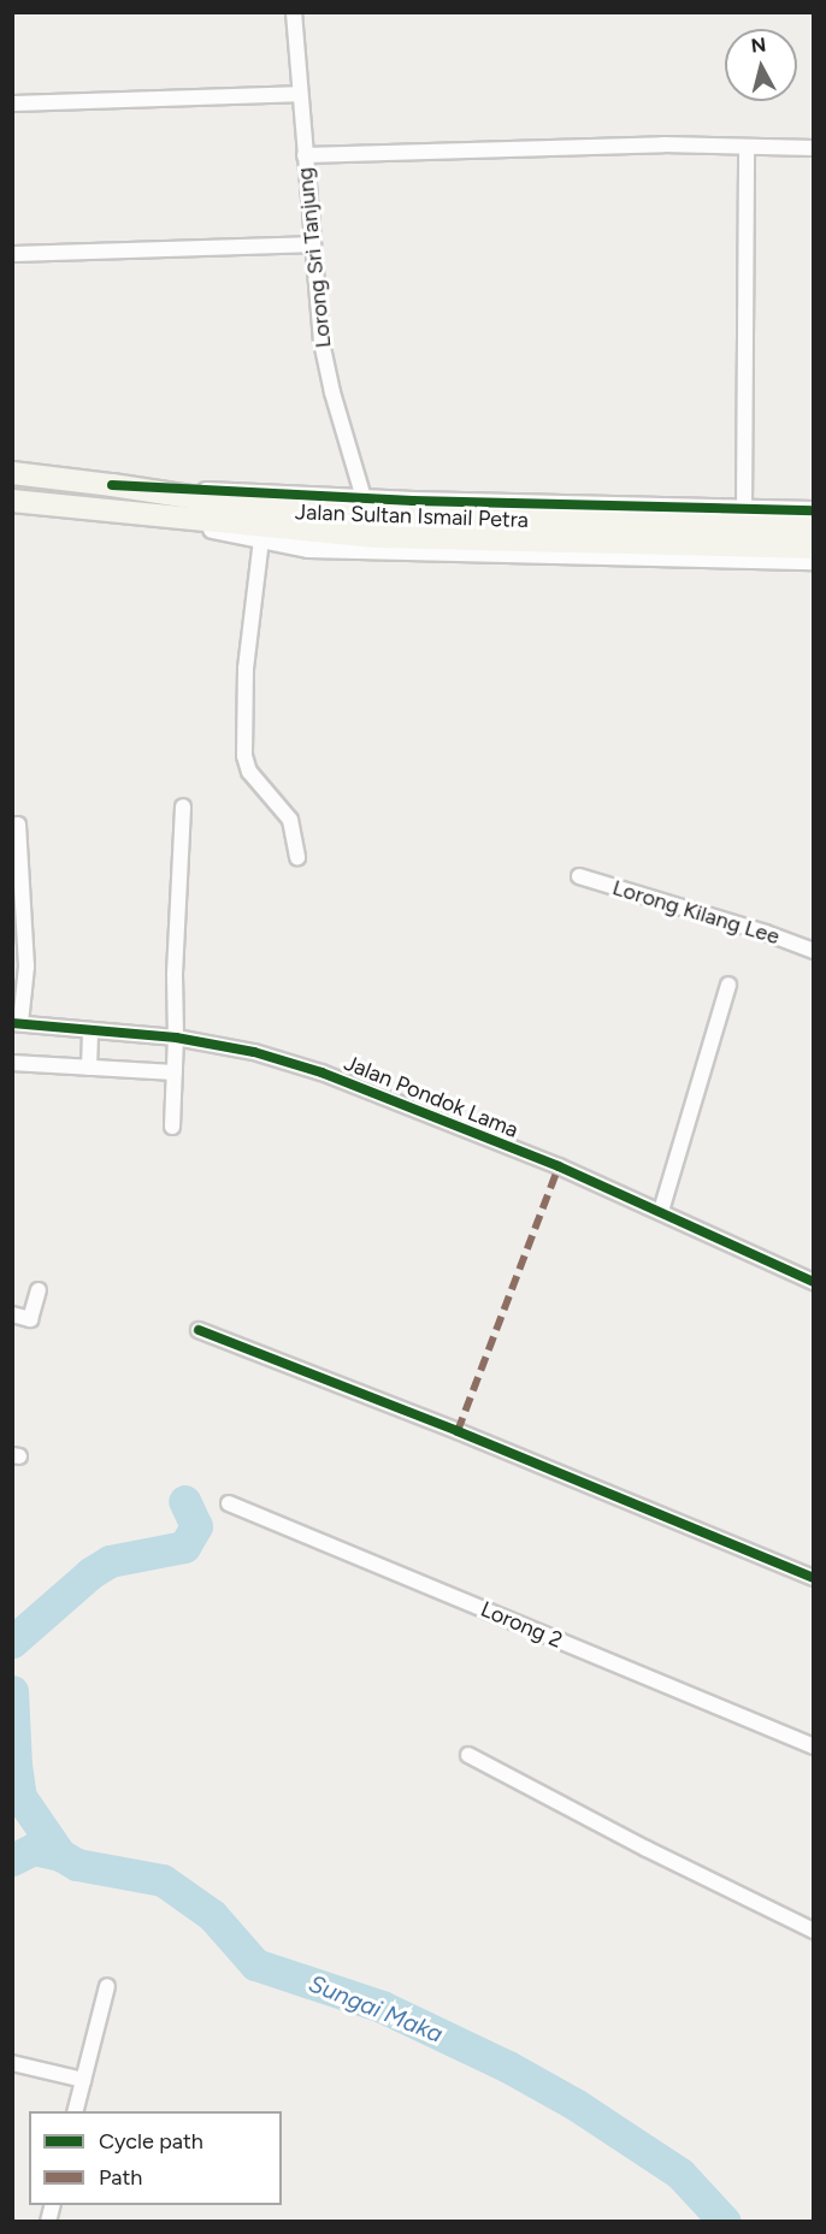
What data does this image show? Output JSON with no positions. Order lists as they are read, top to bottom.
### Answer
{
  "streets": {
    "main road": ["Jalan Sultan Ismail Petra"],
    "street": [
      "Lorong Sri Tanjung",
      "Lorong Kilang Lee",
      "Jalan Pondok Lama",
      "Lorong 2"
    ]
  },
  "water": ["Sungai Maka"],
  "legend": ["Cycle path", "Path"],
  "north": "top"
}
